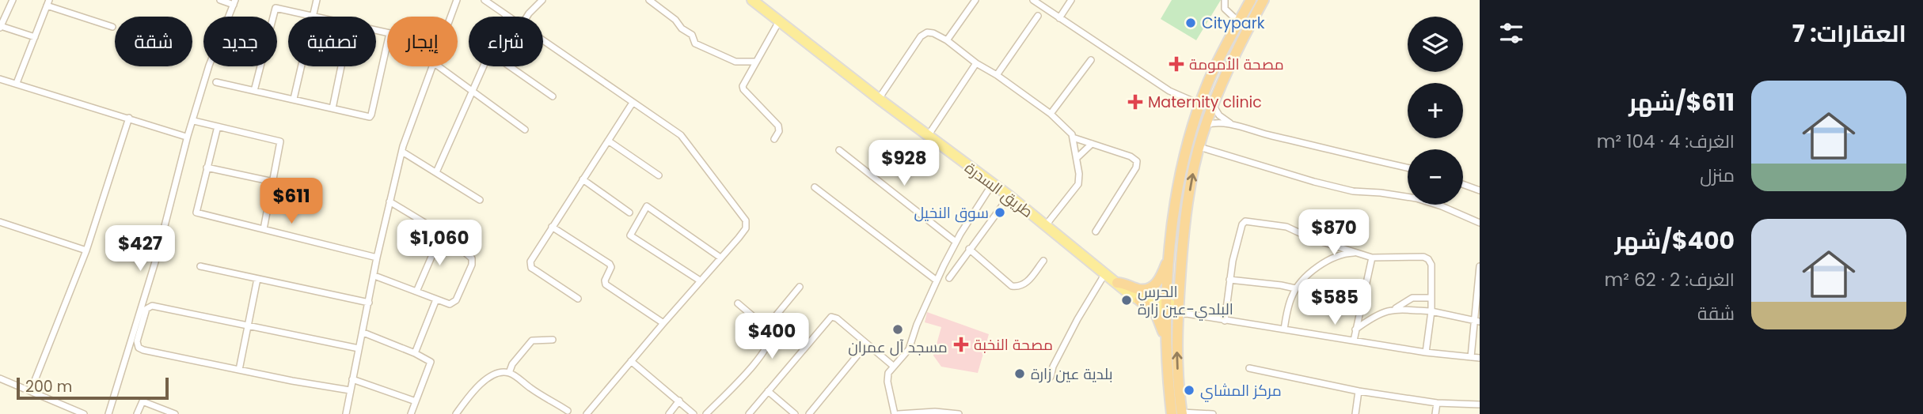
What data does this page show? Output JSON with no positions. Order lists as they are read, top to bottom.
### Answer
{
  "streets": {
    "main road": ["طريق السدرة"]
  },
  "places": {
    "other": [
      "Citypark",
      "سوق النخيل",
      "الحرس البلدي-عين زارة",
      "مسجد آل عمران",
      "بلدية عين زارة",
      "مركز المشاي"
    ],
    "health": ["مصحة الأمومة", "Maternity clinic", "مصحة النخبة"]
  },
  "scale_bar": "200 m",
  "page": {
    "heading": "العقارات: 7",
    "map_buttons": ["+", "−"],
    "chip": [
      "شراء",
      "إيجار",
      "تصفية",
      "جديد",
      "شقة"
    ],
    "list": [
      {
        "name": "$611/شهر",
        "note": "الغرف: 4 · 104 m² · منزل"
      },
      {
        "name": "$400/شهر",
        "note": "الغرف: 2 · 62 m² · شقة"
      }
    ],
    "price": [
      "$928",
      "$611",
      "$870",
      "$1,060",
      "$427",
      "$585",
      "$400"
    ],
    "scale": "200 m"
  }
}
